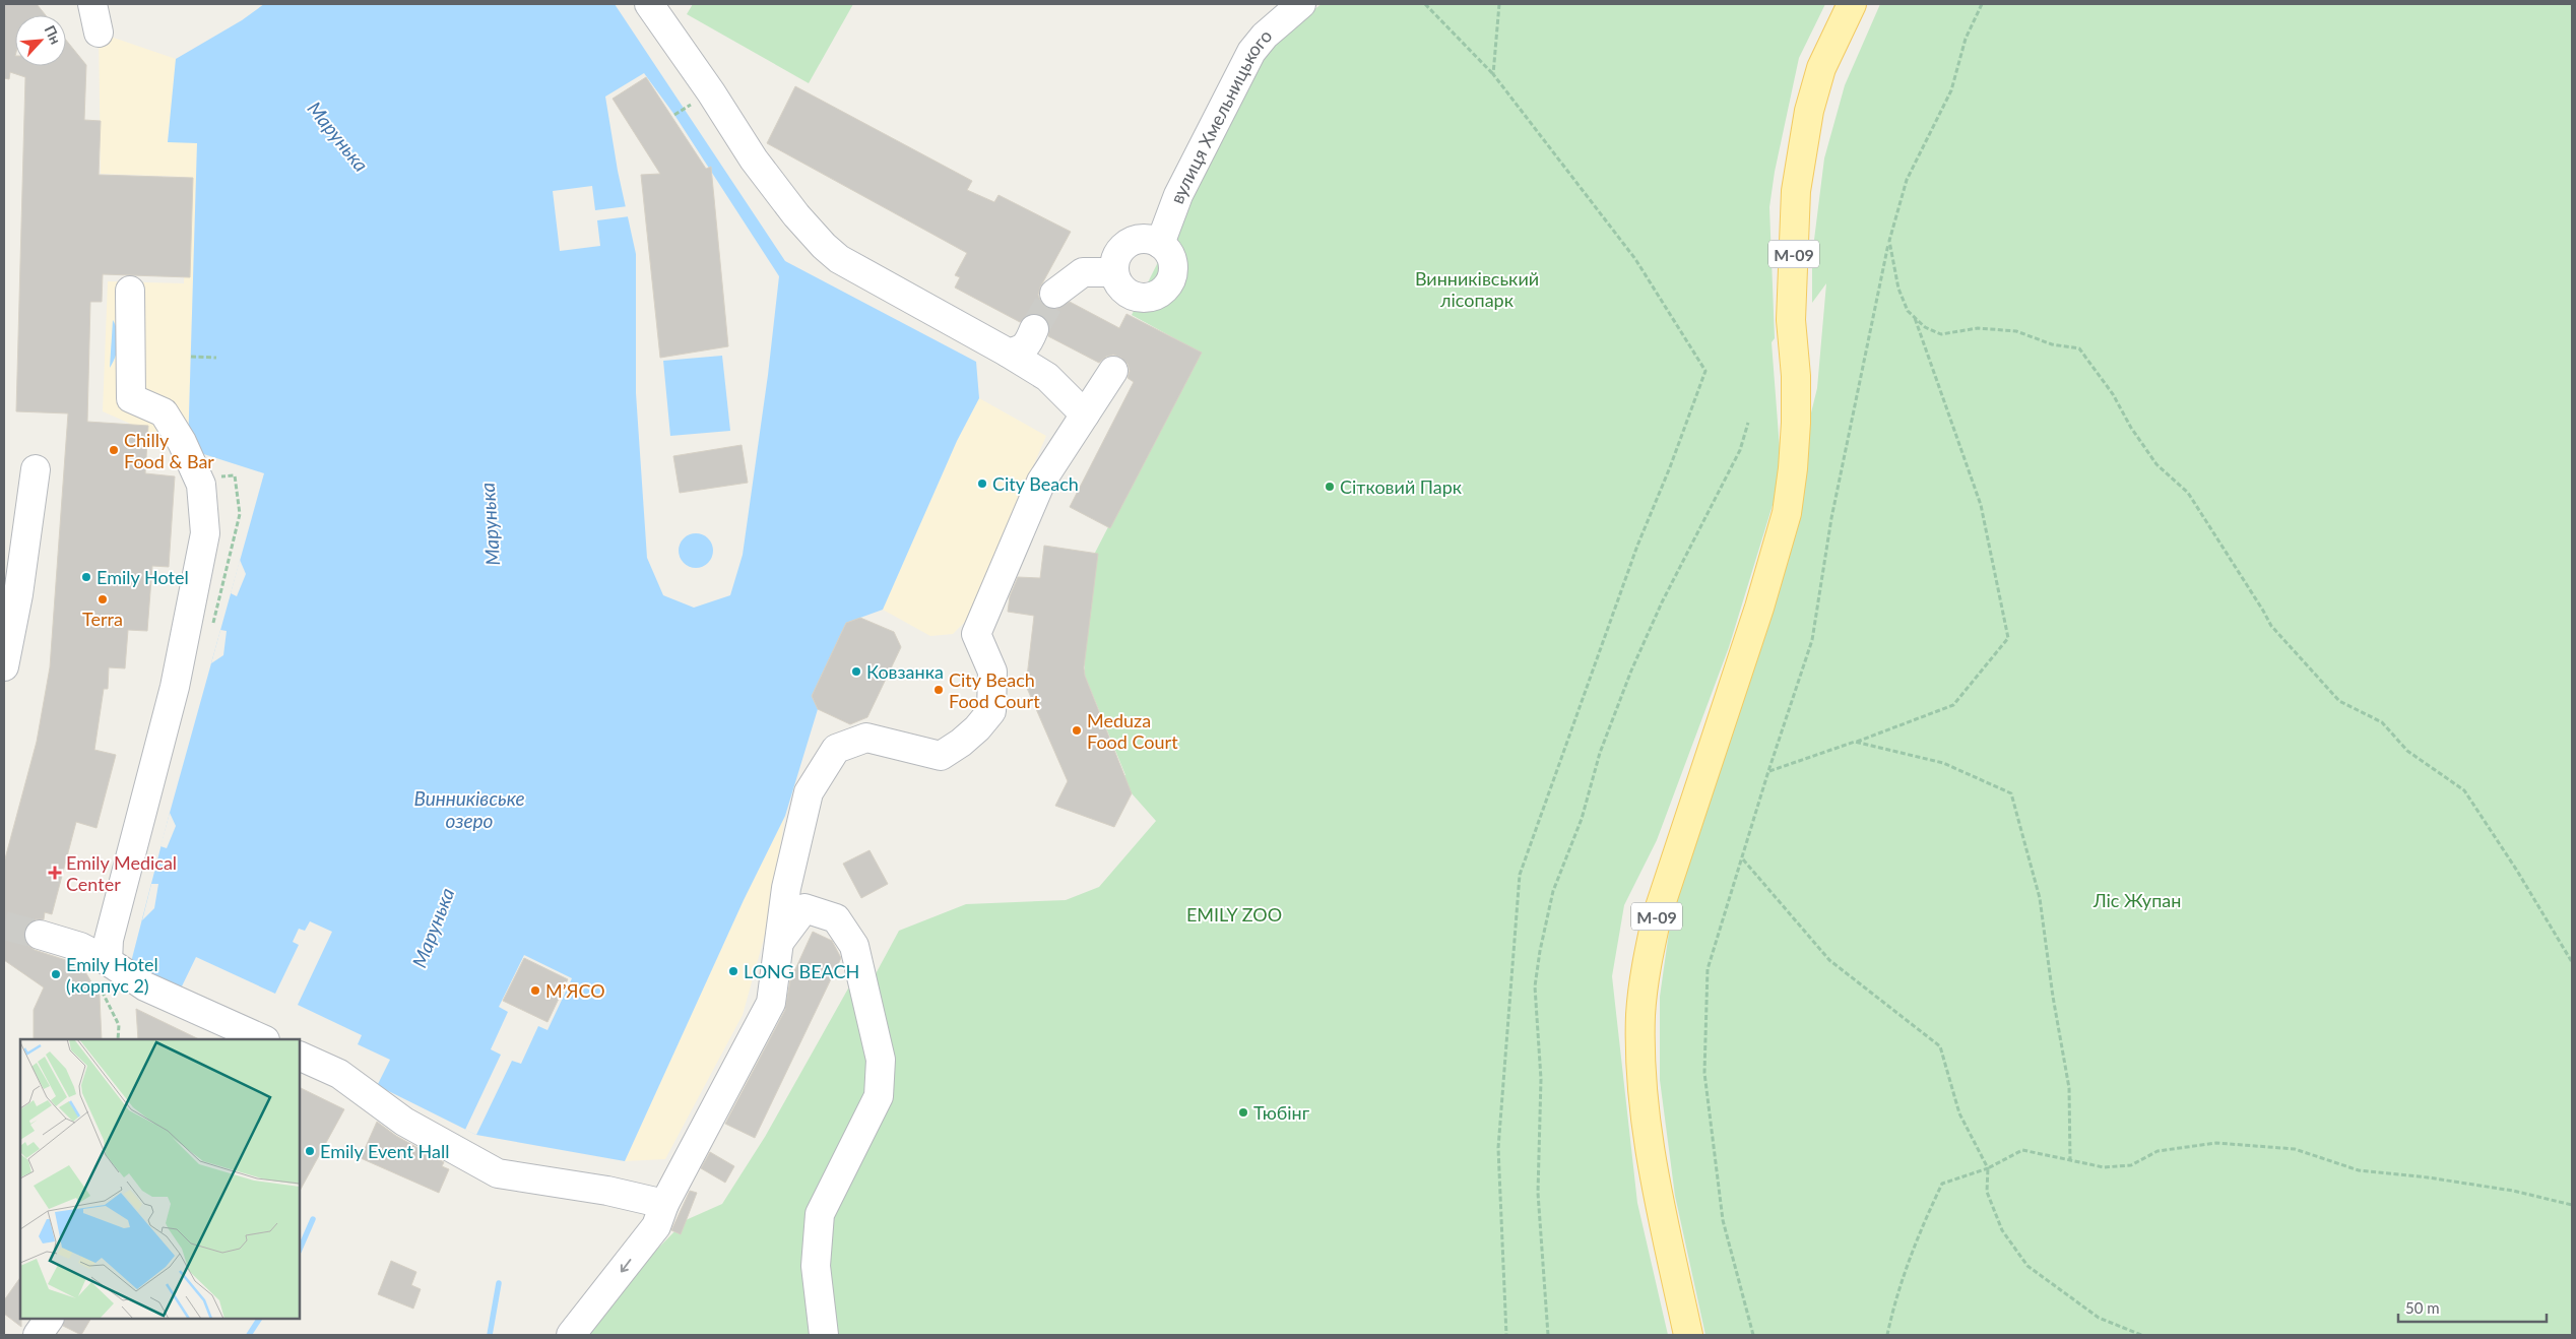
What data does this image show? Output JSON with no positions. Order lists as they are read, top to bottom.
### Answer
{
  "streets": {
    "main road": ["М-09"],
    "street": ["вулиця Хмельницького"]
  },
  "water": ["Марунька", "Винниківське озеро"],
  "parks": ["Винниківський лісопарк", "Ліс Жупан", "EMILY ZOO"],
  "places": {
    "other": [
      "Chilly Food & Bar",
      "City Beach",
      "Сітковий Парк",
      "Emily Hotel",
      "Terra",
      "Ковзанка",
      "City Beach Food Court",
      "Meduza Food Court",
      "LONG BEACH",
      "Emily Hotel (корпус 2)",
      "М’ЯСО",
      "Тюбінг",
      "Emily Event Hall"
    ],
    "health": ["Emily Medical Center"]
  },
  "scale_bar": "50 m",
  "north": "top right"
}
